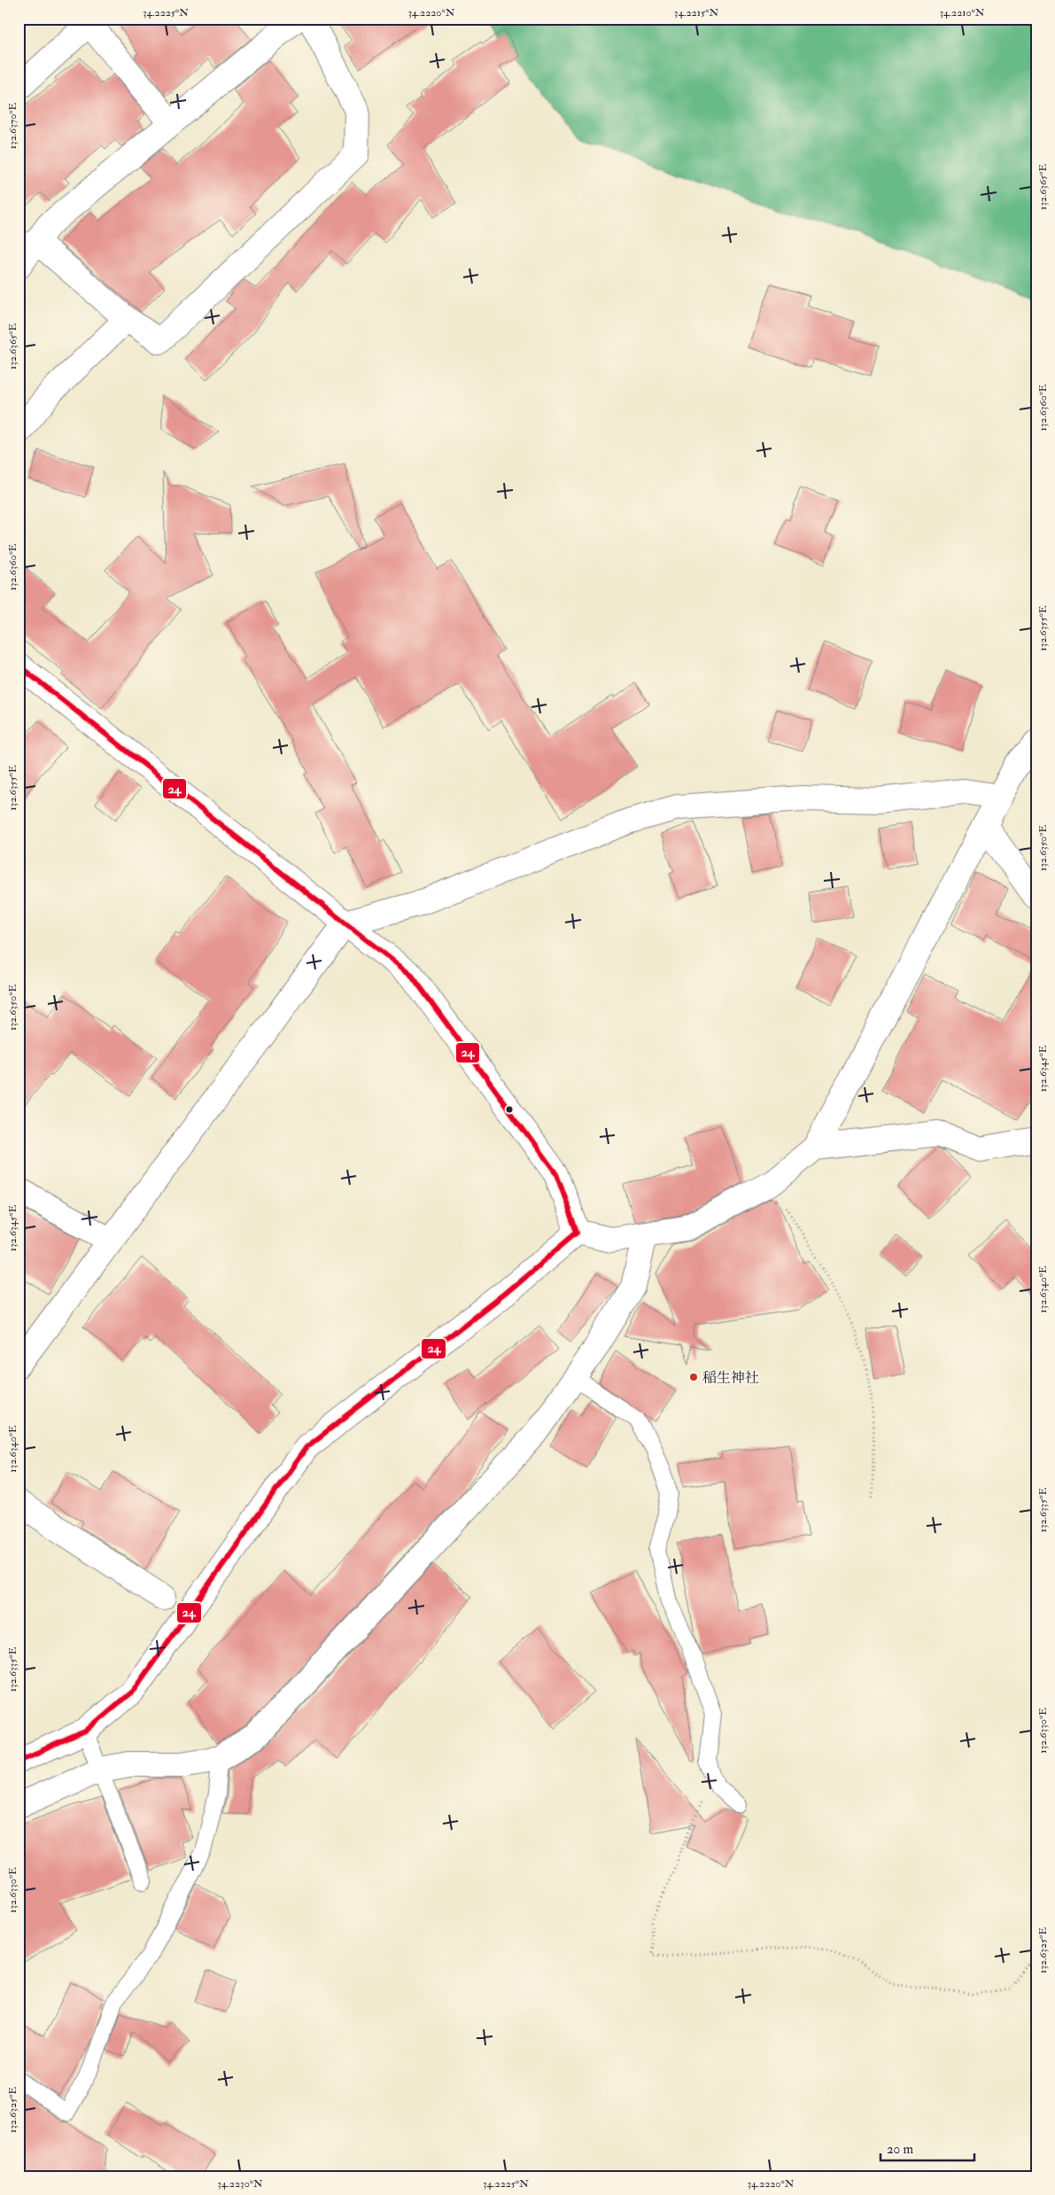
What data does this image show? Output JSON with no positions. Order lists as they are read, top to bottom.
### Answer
{
  "places": ["稲生神社"],
  "lines": ["transit line 24"],
  "scale_bar": "20 m",
  "coordinates": [
    "34.2225°N",
    "34.2220°N",
    "34.2215°N",
    "34.2210°N",
    "132.6370°E",
    "132.6365°E",
    "132.6360°E",
    "132.6355°E",
    "132.6350°E",
    "132.6345°E",
    "132.6340°E",
    "132.6335°E",
    "132.6330°E",
    "132.6325°E",
    "34.2230°N"
  ]
}
